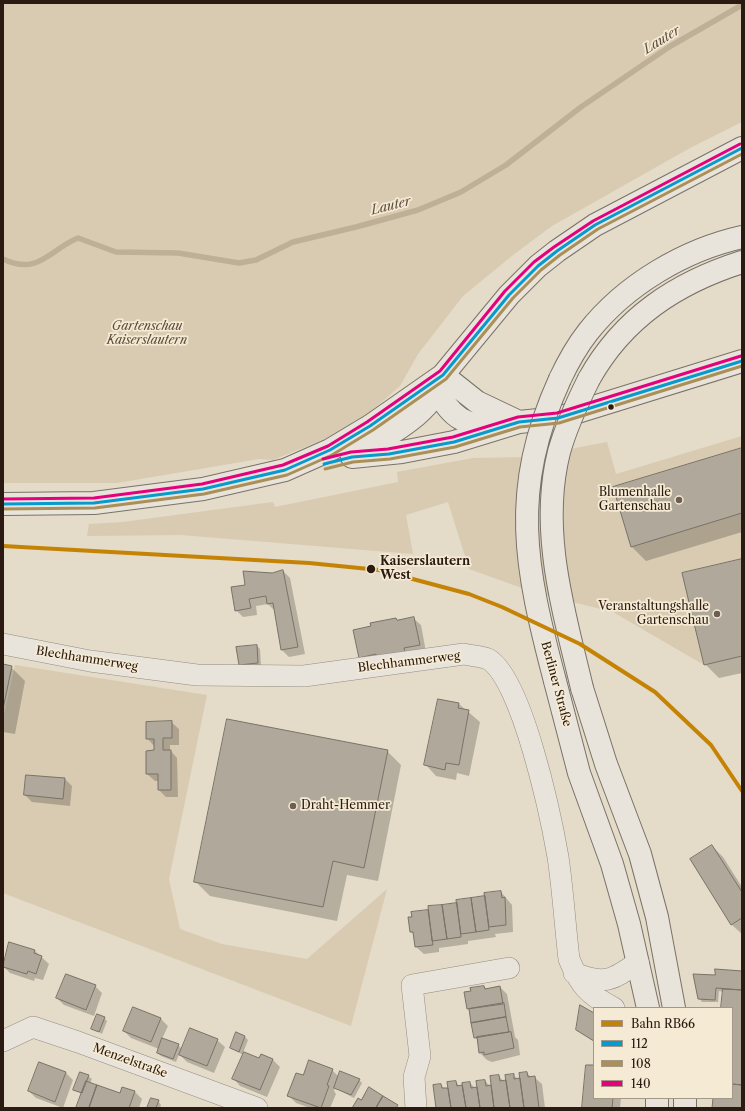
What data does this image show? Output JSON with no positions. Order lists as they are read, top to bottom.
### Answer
{
  "streets": {
    "main road": ["Berliner Straße"],
    "street": ["Blechhammerweg", "Menzelstraße"]
  },
  "water": ["Lauter"],
  "parks": ["Gartenschau Kaiserslautern"],
  "places": [
    "Blumenhalle Gartenschau",
    "Kaiserslautern West",
    "Veranstaltungshalle Gartenschau",
    "Draht-Hemmer"
  ],
  "lines": [
    "transit line 140",
    "transit line 112",
    "transit line 108",
    "rail line RB66"
  ],
  "legend": [
    "Bahn RB66",
    "112",
    "108",
    "140"
  ]
}
